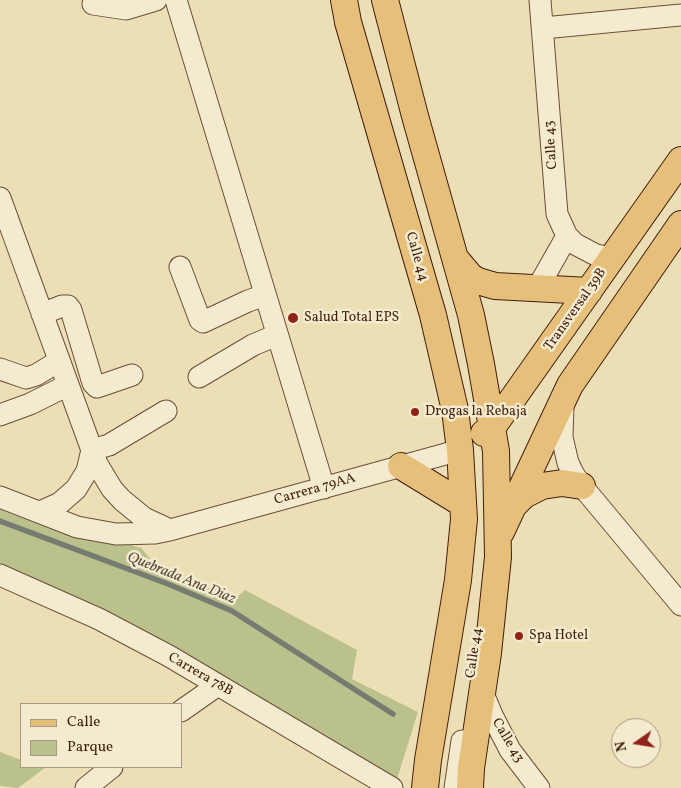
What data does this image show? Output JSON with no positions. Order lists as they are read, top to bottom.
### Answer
{
  "streets": {
    "main road": ["Calle 44", "Transversal 39B"],
    "street": ["Calle 43", "Carrera 79AA", "Carrera 78B"]
  },
  "crossings": [
    ["Calle 43", "Calle 44"],
    ["Calle 43", "Transversal 39B"],
    ["Calle 44", "Transversal 39B"],
    ["Calle 44", "Carrera 79AA"],
    ["Transversal 39B", "Carrera 79AA"]
  ],
  "water": ["Quebrada Ana Diaz"],
  "places": ["Salud Total EPS", "Drogas la Rebaja", "Spa Hotel"],
  "legend": ["Calle", "Parque"],
  "north": "left"
}
